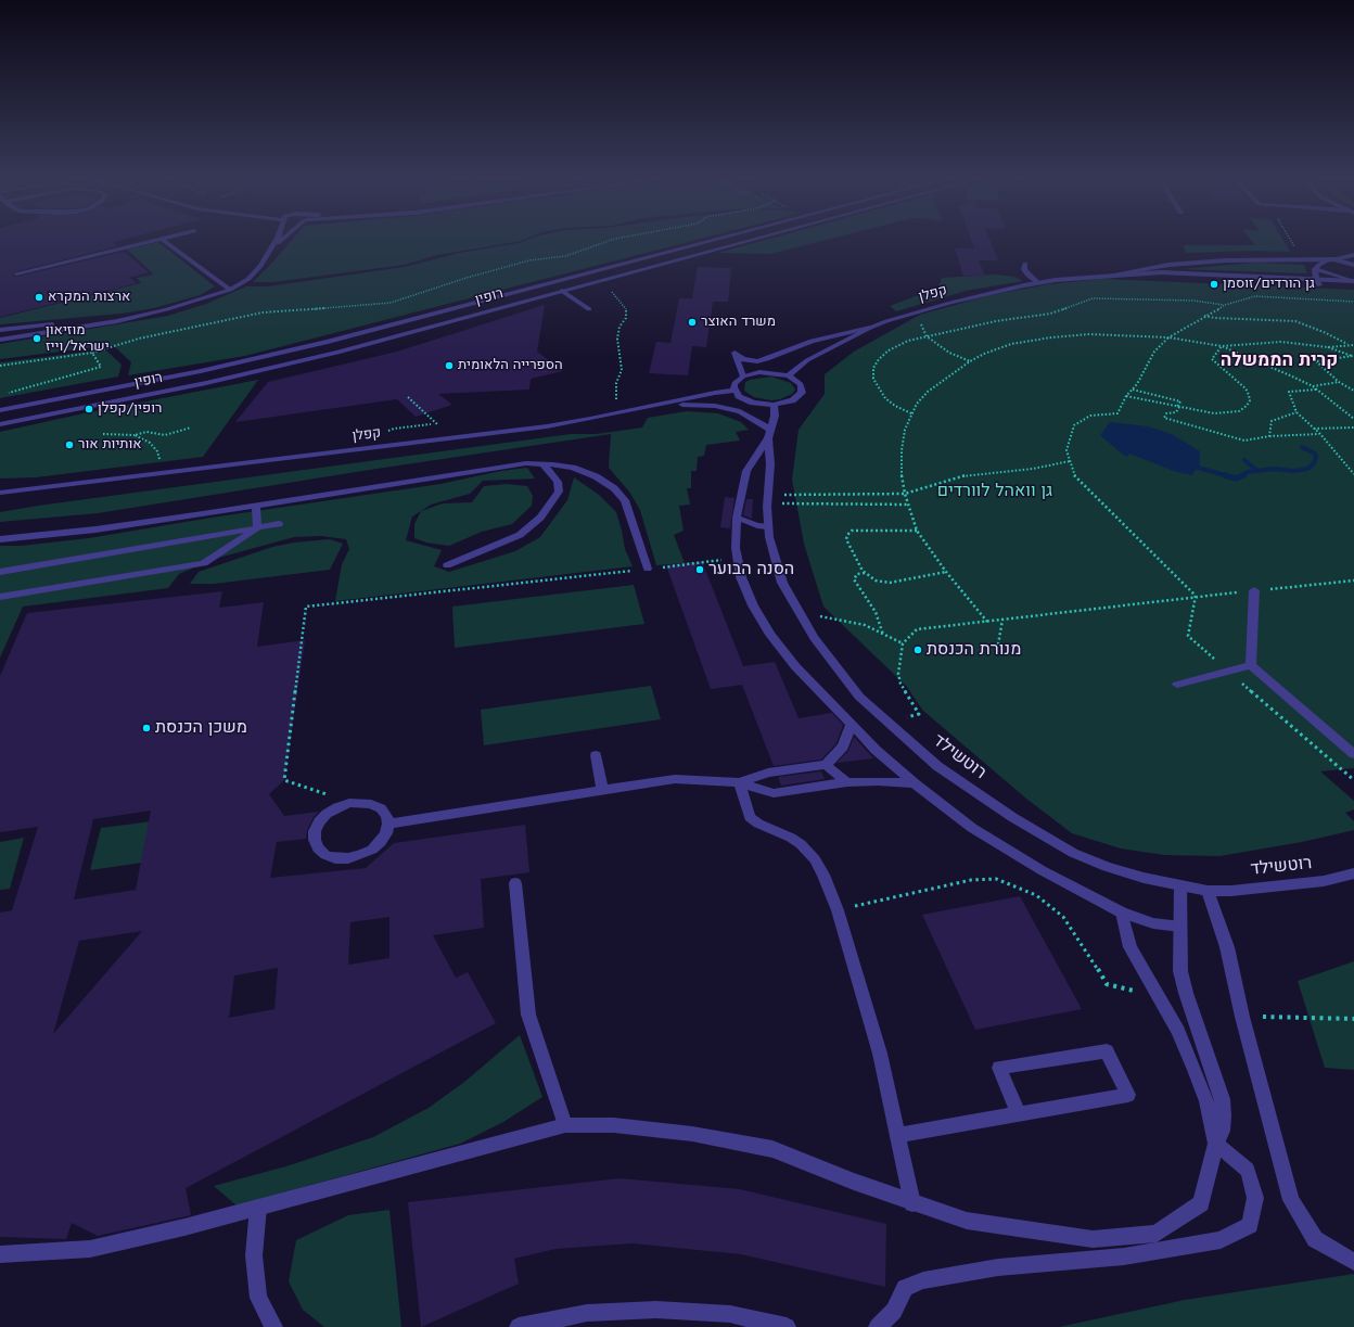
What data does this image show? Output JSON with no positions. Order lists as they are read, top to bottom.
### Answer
{
  "streets": {
    "street": ["קפלן", "רופין", "רוטשילד"]
  },
  "districts": ["קרית הממשלה"],
  "parks": ["גן וואהל לוורדים"],
  "places": [
    "גן הורדים/זוסמן",
    "ארצות המקרא",
    "משרד האוצר",
    "מוזיאון ישראל/וייז",
    "הספרייה הלאומית",
    "רופין/קפלן",
    "אותיות אור",
    "הסנה הבוער",
    "מנורת הכנסת",
    "משכן הכנסת"
  ]
}
